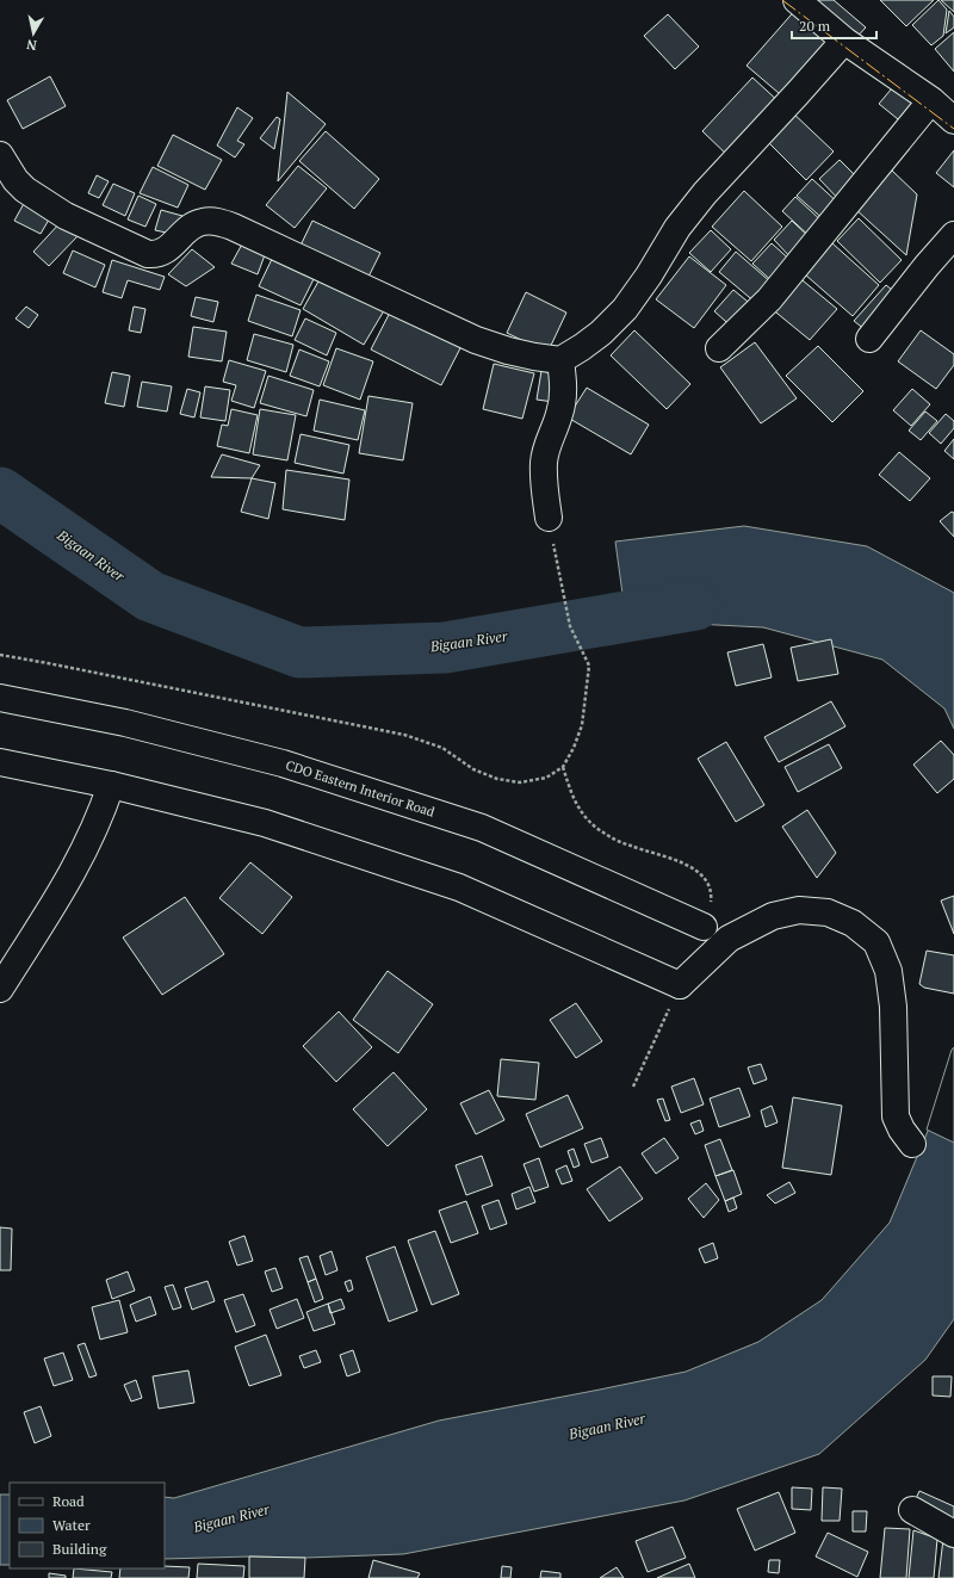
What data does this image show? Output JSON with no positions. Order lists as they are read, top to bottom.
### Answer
{
  "streets": {
    "street": ["CDO Eastern Interior Road"]
  },
  "water": ["Bigaan River"],
  "legend": ["Road", "Water", "Building"],
  "scale_bar": "20 m",
  "north": "bottom"
}
